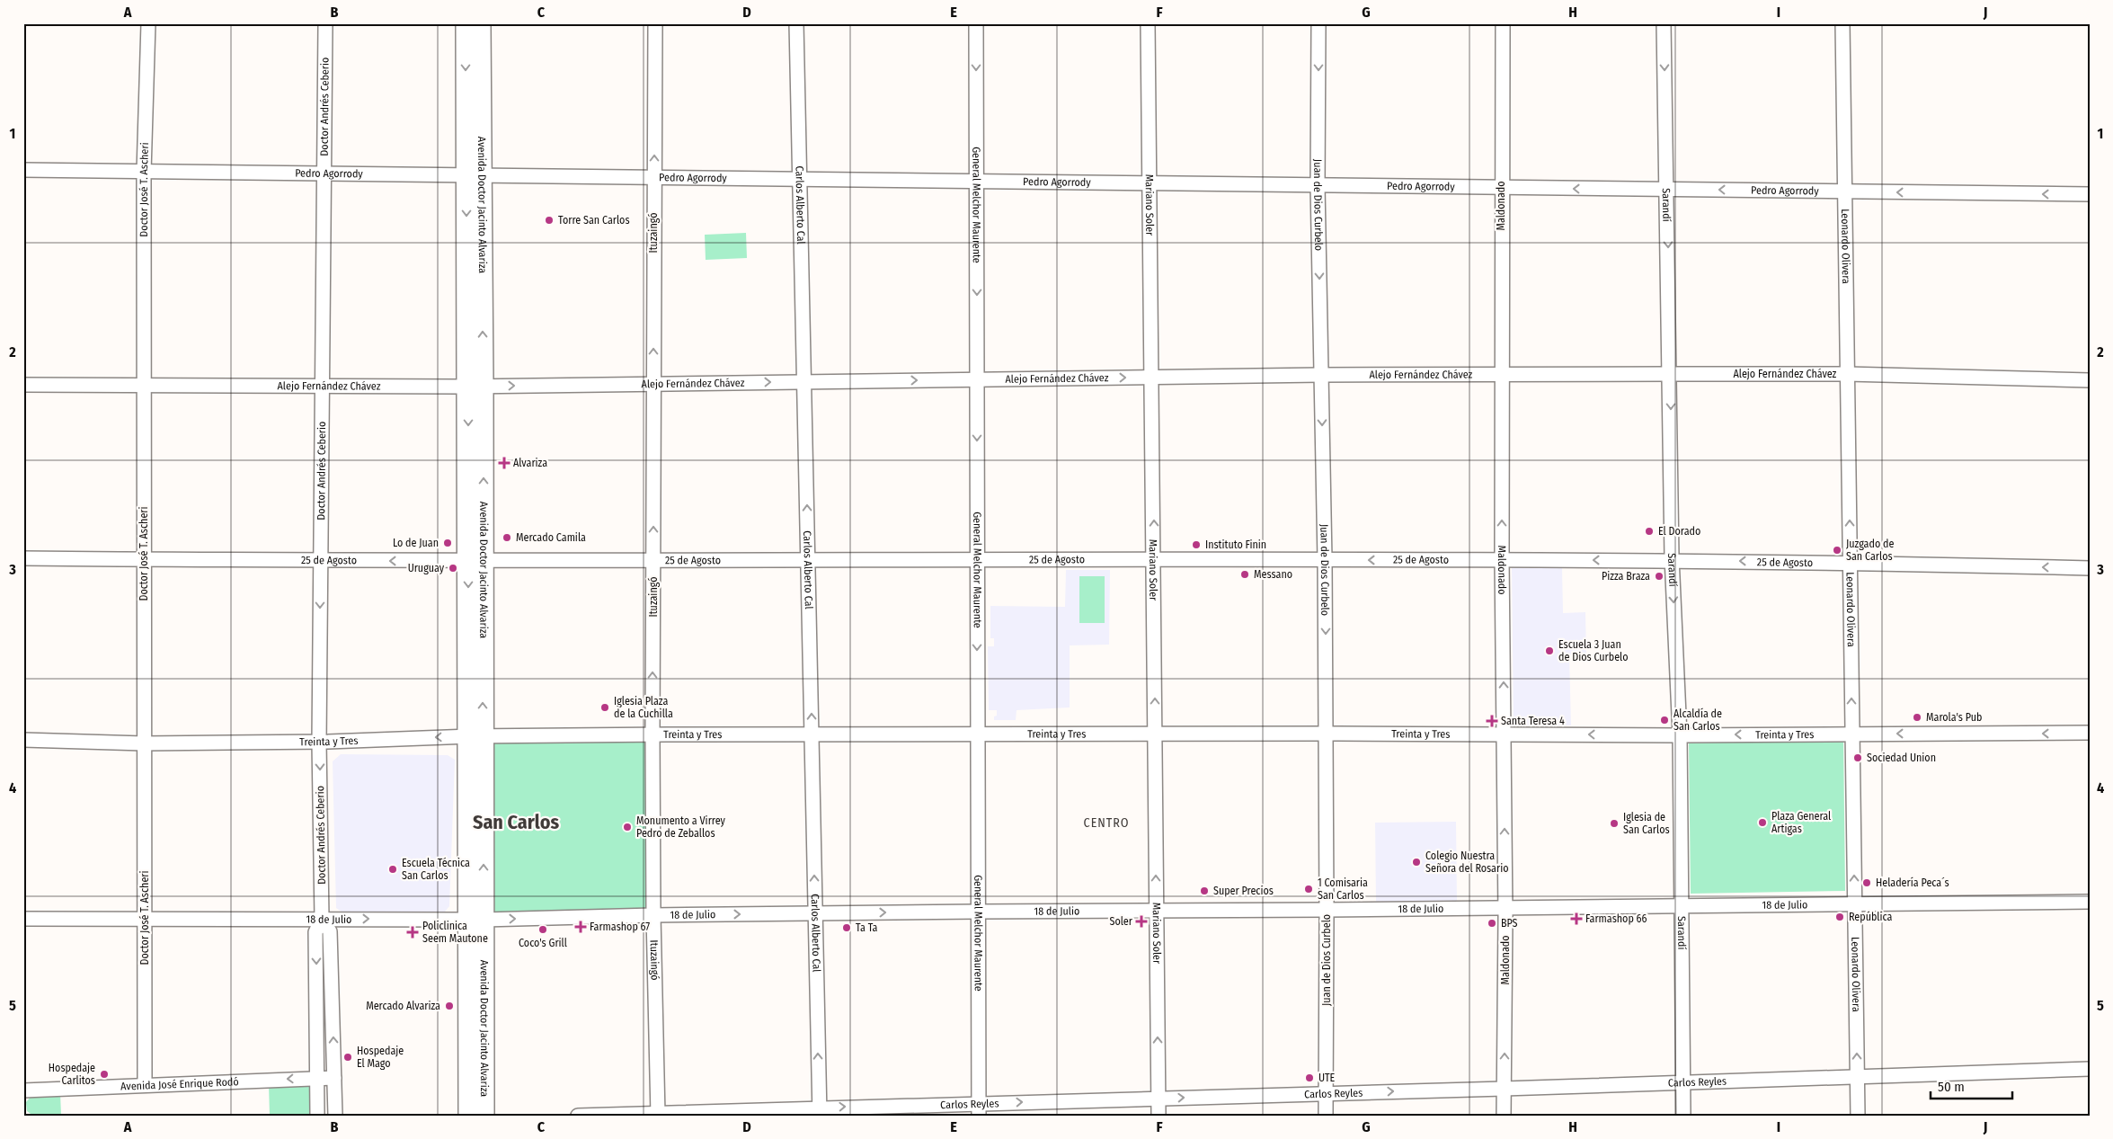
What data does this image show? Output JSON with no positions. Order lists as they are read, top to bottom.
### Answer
{
  "streets": {
    "main road": ["Avenida Doctor Jacinto Alvariza"],
    "street": [
      "Doctor Andrés Ceberio",
      "Pedro Agorrody",
      "Doctor José T. Ascheri",
      "Carlos Alberto Cal",
      "General Melchor Maurente",
      "Mariano Soler",
      "Juan de Dios Curbelo",
      "Maldonado",
      "Sarandí",
      "Ituzaingó",
      "Leonardo Olivera",
      "Alejo Fernández Chávez",
      "25 de Agosto",
      "Treinta y Tres",
      "18 de Julio",
      "Carlos Reyles",
      "Avenida José Enrique Rodó"
    ]
  },
  "crossings": [
    ["Doctor Andrés Ceberio", "Pedro Agorrody"],
    ["Doctor Andrés Ceberio", "Alejo Fernández Chávez"],
    ["Doctor Andrés Ceberio", "25 de Agosto"],
    ["Doctor Andrés Ceberio", "Treinta y Tres"],
    ["Doctor Andrés Ceberio", "18 de Julio"],
    ["Doctor Andrés Ceberio", "Avenida José Enrique Rodó"],
    ["Pedro Agorrody", "Doctor José T. Ascheri"],
    ["Pedro Agorrody", "Avenida Doctor Jacinto Alvariza"],
    ["Pedro Agorrody", "Carlos Alberto Cal"],
    ["Pedro Agorrody", "General Melchor Maurente"],
    ["Pedro Agorrody", "Mariano Soler"],
    ["Pedro Agorrody", "Juan de Dios Curbelo"],
    ["Pedro Agorrody", "Maldonado"],
    ["Pedro Agorrody", "Sarandí"],
    ["Pedro Agorrody", "Ituzaingó"],
    ["Pedro Agorrody", "Leonardo Olivera"],
    ["Doctor José T. Ascheri", "Alejo Fernández Chávez"],
    ["Doctor José T. Ascheri", "25 de Agosto"],
    ["Doctor José T. Ascheri", "Treinta y Tres"],
    ["Doctor José T. Ascheri", "18 de Julio"],
    ["Doctor José T. Ascheri", "Avenida José Enrique Rodó"],
    ["Avenida Doctor Jacinto Alvariza", "Alejo Fernández Chávez"],
    ["Avenida Doctor Jacinto Alvariza", "25 de Agosto"],
    ["Avenida Doctor Jacinto Alvariza", "Treinta y Tres"],
    ["Avenida Doctor Jacinto Alvariza", "18 de Julio"],
    ["Carlos Alberto Cal", "Alejo Fernández Chávez"],
    ["Carlos Alberto Cal", "25 de Agosto"],
    ["Carlos Alberto Cal", "Treinta y Tres"],
    ["Carlos Alberto Cal", "18 de Julio"],
    ["Carlos Alberto Cal", "Carlos Reyles"],
    ["General Melchor Maurente", "Alejo Fernández Chávez"],
    ["General Melchor Maurente", "25 de Agosto"],
    ["General Melchor Maurente", "Treinta y Tres"],
    ["General Melchor Maurente", "18 de Julio"],
    ["General Melchor Maurente", "Carlos Reyles"],
    ["Mariano Soler", "Alejo Fernández Chávez"],
    ["Mariano Soler", "25 de Agosto"],
    ["Mariano Soler", "Treinta y Tres"],
    ["Mariano Soler", "18 de Julio"],
    ["Mariano Soler", "Carlos Reyles"],
    ["Juan de Dios Curbelo", "Alejo Fernández Chávez"],
    ["Juan de Dios Curbelo", "25 de Agosto"],
    ["Juan de Dios Curbelo", "Treinta y Tres"],
    ["Juan de Dios Curbelo", "18 de Julio"],
    ["Juan de Dios Curbelo", "Carlos Reyles"],
    ["Maldonado", "Alejo Fernández Chávez"],
    ["Maldonado", "25 de Agosto"],
    ["Maldonado", "Treinta y Tres"],
    ["Maldonado", "18 de Julio"],
    ["Maldonado", "Carlos Reyles"],
    ["Sarandí", "Alejo Fernández Chávez"],
    ["Sarandí", "25 de Agosto"],
    ["Sarandí", "Treinta y Tres"],
    ["Sarandí", "18 de Julio"],
    ["Sarandí", "Carlos Reyles"],
    ["Ituzaingó", "Alejo Fernández Chávez"],
    ["Ituzaingó", "25 de Agosto"],
    ["Ituzaingó", "Treinta y Tres"],
    ["Ituzaingó", "18 de Julio"],
    ["Ituzaingó", "Carlos Reyles"],
    ["Leonardo Olivera", "Alejo Fernández Chávez"],
    ["Leonardo Olivera", "25 de Agosto"],
    ["Leonardo Olivera", "Treinta y Tres"],
    ["Leonardo Olivera", "18 de Julio"],
    ["Leonardo Olivera", "Carlos Reyles"]
  ],
  "one_way": [
    "Carlos Alberto Cal",
    "General Melchor Maurente",
    "Mariano Soler",
    "Juan de Dios Curbelo",
    "Maldonado",
    "Sarandí",
    "Ituzaingó",
    "Leonardo Olivera",
    "25 de Agosto",
    "Treinta y Tres",
    "Carlos Reyles",
    "Avenida José Enrique Rodó"
  ],
  "districts": ["San Carlos", "CENTRO"],
  "places": {
    "other": [
      "Torre San Carlos",
      "El Dorado",
      "Mercado Camila",
      "Lo de Juan",
      "Instituto Finin",
      "Juzgado de San Carlos",
      "Uruguay",
      "Messano",
      "Pizza Braza",
      "Escuela 3 Juan de Dios Curbelo",
      "Iglesia Plaza de la Cuchilla",
      "Marola's Pub",
      "Alcaldía de San Carlos",
      "Sociedad Union",
      "Plaza General Artigas",
      "Iglesia de San Carlos",
      "Monumento a Virrey Pedro de Zeballos",
      "Colegio Nuestra Señora del Rosario",
      "Escuela Técnica San Carlos",
      "Heladería Peca´s",
      "1 Comisaria San Carlos",
      "Super Precios",
      "República",
      "BPS",
      "Ta Ta",
      "Coco's Grill",
      "Mercado Alvariza",
      "Hospedaje El Mago",
      "Hospedaje Carlitos",
      "UTE"
    ],
    "health": [
      "Alvariza",
      "Santa Teresa 4",
      "Farmashop 66",
      "Soler",
      "Farmashop 67",
      "Policlinica Seem Mautone"
    ]
  },
  "scale_bar": "50 m",
  "grid": {
    "columns": [
      "A",
      "B",
      "C",
      "D",
      "E",
      "F",
      "G",
      "H",
      "I",
      "J"
    ],
    "rows": [
      "1",
      "2",
      "3",
      "4",
      "5"
    ]
  }
}
